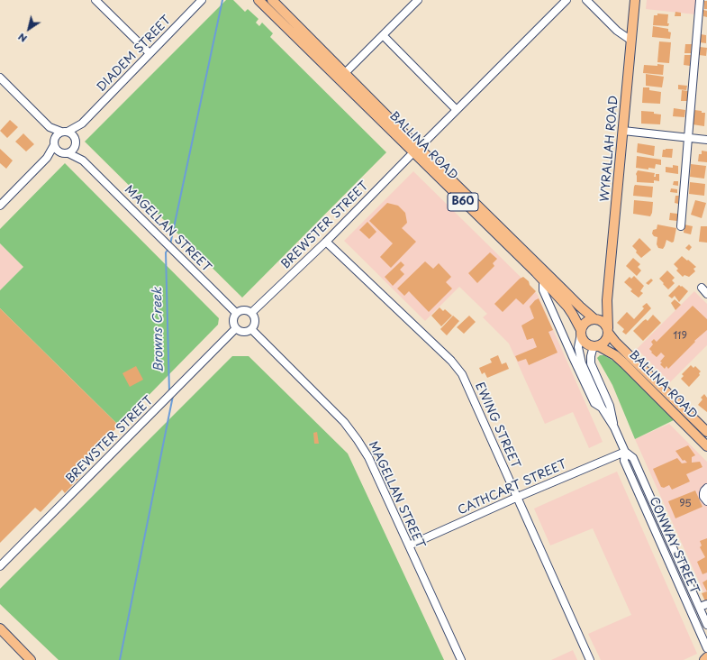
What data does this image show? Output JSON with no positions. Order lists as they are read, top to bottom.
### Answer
{
  "streets": {
    "main road": ["BALLINA ROAD", "WYRALLAH ROAD", "B60"],
    "street": [
      "DIADEM STREET",
      "BREWSTER STREET",
      "MAGELLAN STREET",
      "EWING STREET",
      "CATHCART STREET",
      "CONWAY STREET"
    ]
  },
  "crossings": [
    ["DIADEM STREET", "MAGELLAN STREET"],
    ["BALLINA ROAD", "WYRALLAH ROAD"],
    ["BALLINA ROAD", "B60"],
    ["BALLINA ROAD", "BREWSTER STREET"],
    ["BALLINA ROAD", "CONWAY STREET"],
    ["WYRALLAH ROAD", "B60"],
    ["WYRALLAH ROAD", "CONWAY STREET"],
    ["B60", "CONWAY STREET"],
    ["BREWSTER STREET", "MAGELLAN STREET"],
    ["BREWSTER STREET", "EWING STREET"],
    ["MAGELLAN STREET", "CATHCART STREET"],
    ["EWING STREET", "CATHCART STREET"],
    ["CATHCART STREET", "CONWAY STREET"]
  ],
  "water": ["Browns Creek"],
  "house_numbers": ["119", "95"],
  "north": "bottom left"
}
